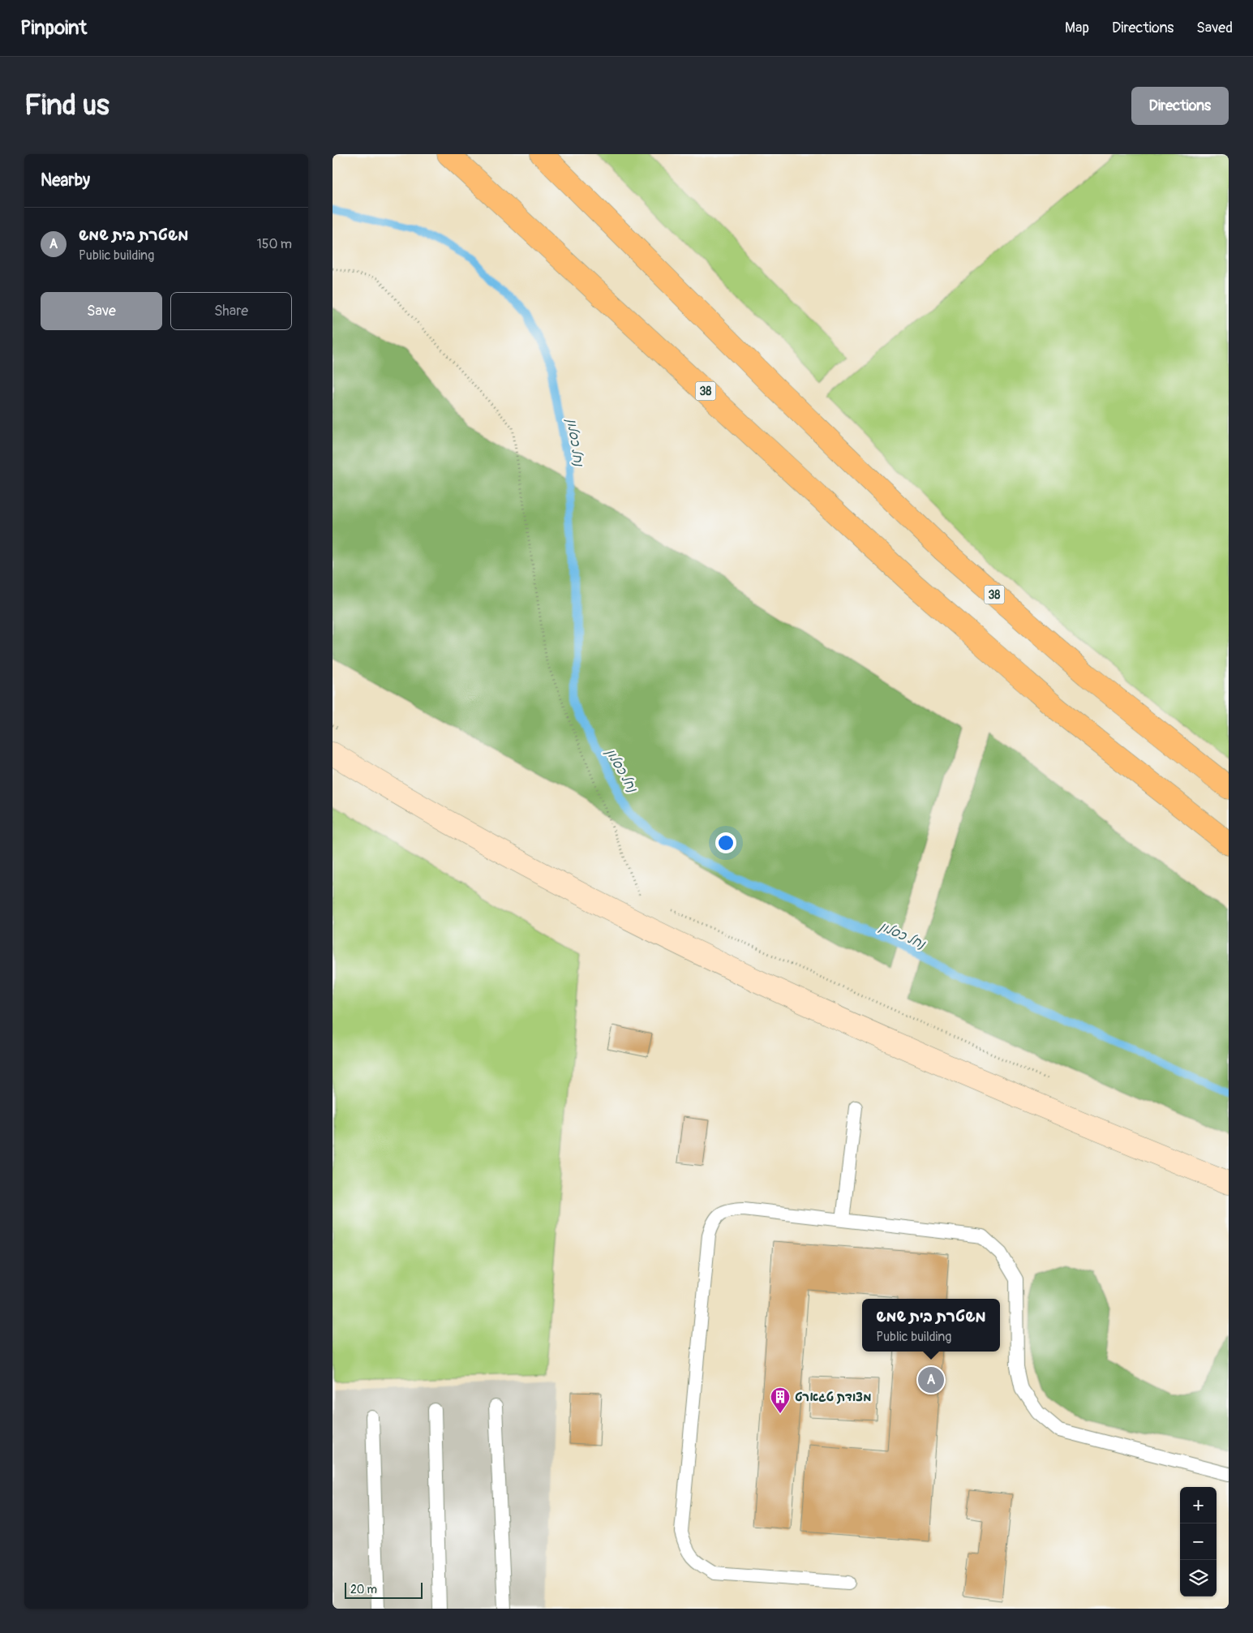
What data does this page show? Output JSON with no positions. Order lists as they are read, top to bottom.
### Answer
{
  "streets": {
    "highway": ["38"]
  },
  "water": ["נחל כסלון"],
  "places": {
    "building": ["מצודת טגארט"]
  },
  "scale_bar": "20 m",
  "page": {
    "header": "Pinpoint",
    "nav": ["Map", "Directions", "Saved"],
    "buttons": [
      "Directions",
      ["Save", "Share"]
    ],
    "title": "Find us",
    "heading": "Nearby",
    "list": [
      {
        "mark": "A",
        "name": "משטרת בית שמש",
        "note": "Public building",
        "value": "150 m"
      }
    ],
    "popup": ["משטרת בית שמש", "Public building"],
    "pins": "A",
    "map_buttons": ["+", "−"],
    "scale": "20 m"
  }
}
